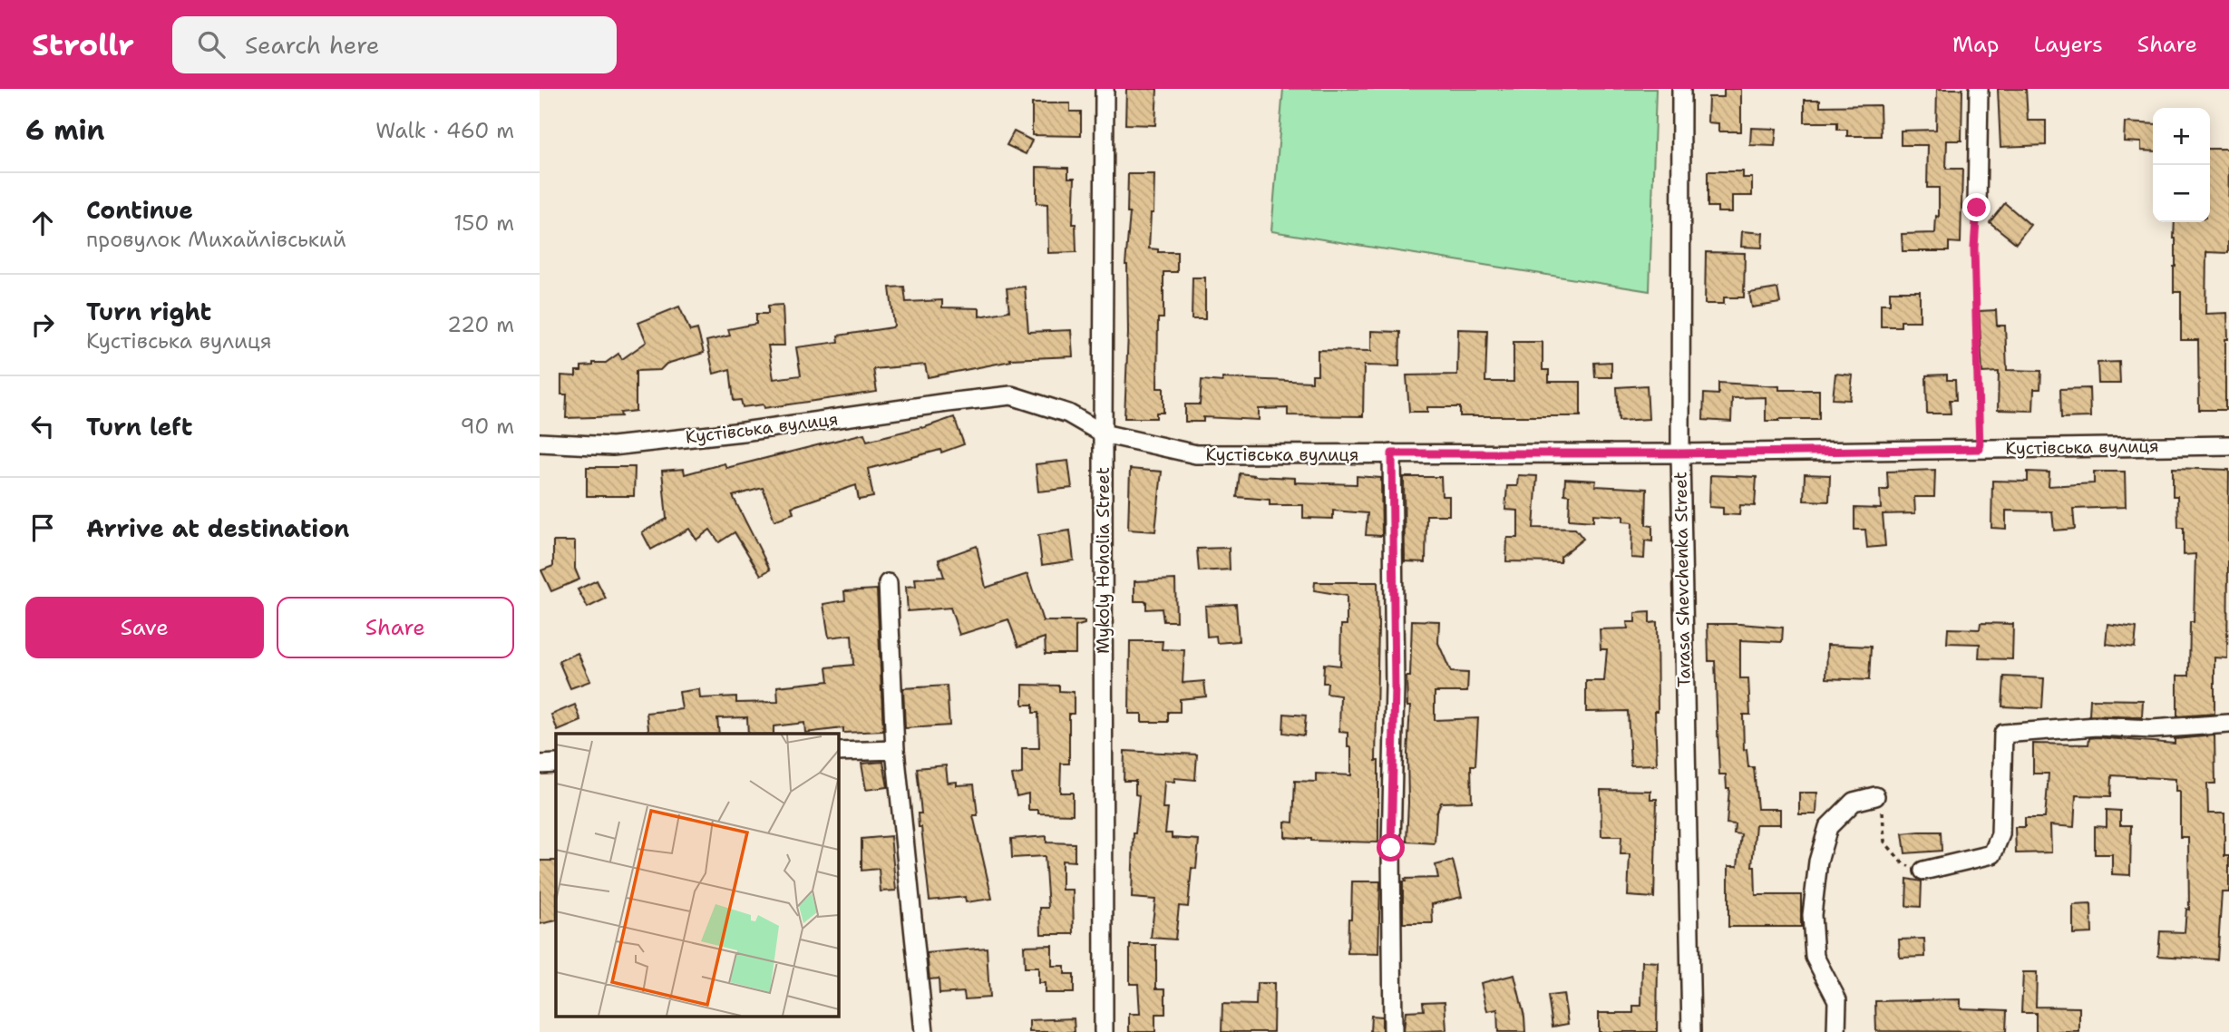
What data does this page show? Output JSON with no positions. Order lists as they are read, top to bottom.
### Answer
{
  "streets": {
    "street": ["Кустівська вулиця", "Mykoly Hoholia Street", "Tarasa Shevchenka Street"]
  },
  "crossings": [
    ["Кустівська вулиця", "Mykoly Hoholia Street"],
    ["Кустівська вулиця", "Tarasa Shevchenka Street"]
  ],
  "page": {
    "header": "Strollr",
    "search": "Search here",
    "nav": ["Map", "Layers", "Share"],
    "heading": ["6 min", "Walk · 460 m"],
    "map_buttons": ["+", "−"],
    "list": [
      ["Continue", "провулок Михайлівський", "150 m"],
      ["Turn right", "Кустівська вулиця", "220 m"],
      ["Turn left", "90 m"],
      "Arrive at destination"
    ],
    "buttons": ["Save", "Share"]
  }
}
